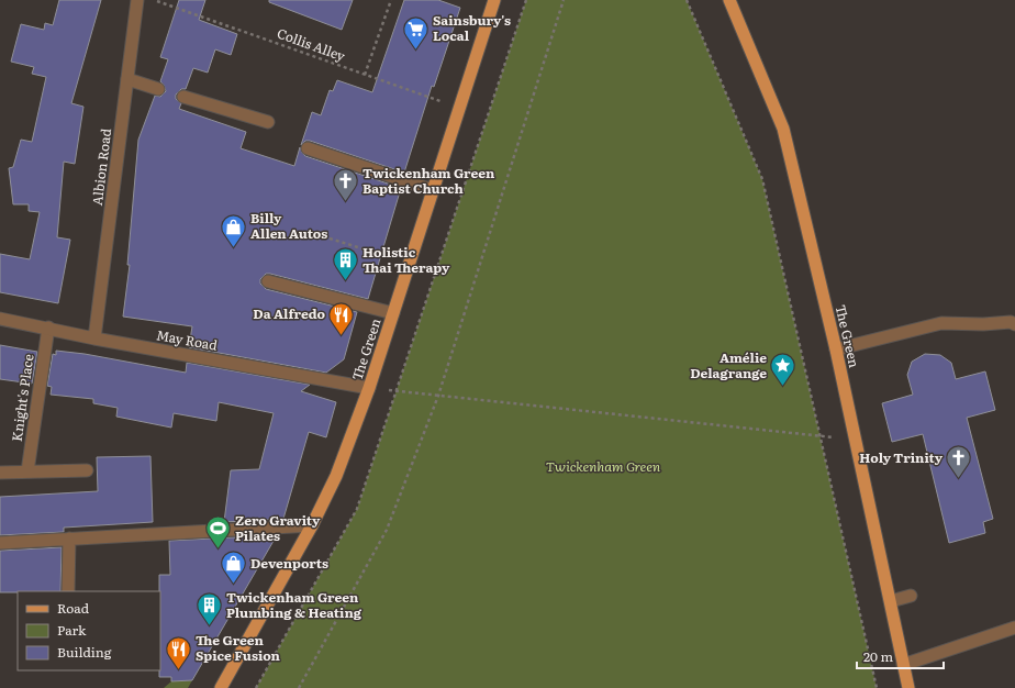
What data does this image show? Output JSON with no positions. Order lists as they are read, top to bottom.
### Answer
{
  "streets": {
    "main road": ["The Green"],
    "street": ["Albion Road", "May Road", "Knight's Place"],
    "path": ["Collis Alley"]
  },
  "crossings": [
    ["Collis Alley", "The Green"],
    ["Albion Road", "May Road"],
    ["The Green", "May Road"],
    ["May Road", "Knight's Place"]
  ],
  "parks": ["Twickenham Green"],
  "places": {
    "supermarket": ["Sainsbury's Local"],
    "church": ["Twickenham Green Baptist Church", "Holy Trinity"],
    "shop": ["Billy Allen Autos", "Devenports"],
    "building": ["Holistic Thai Therapy", "Twickenham Green Plumbing & Heating"],
    "restaurant": ["Da Alfredo", "The Green Spice Fusion"],
    "place": ["Amélie Delagrange"],
    "sports": ["Zero Gravity Pilates"]
  },
  "legend": ["Road", "Park", "Building"],
  "scale_bar": "20 m"
}
